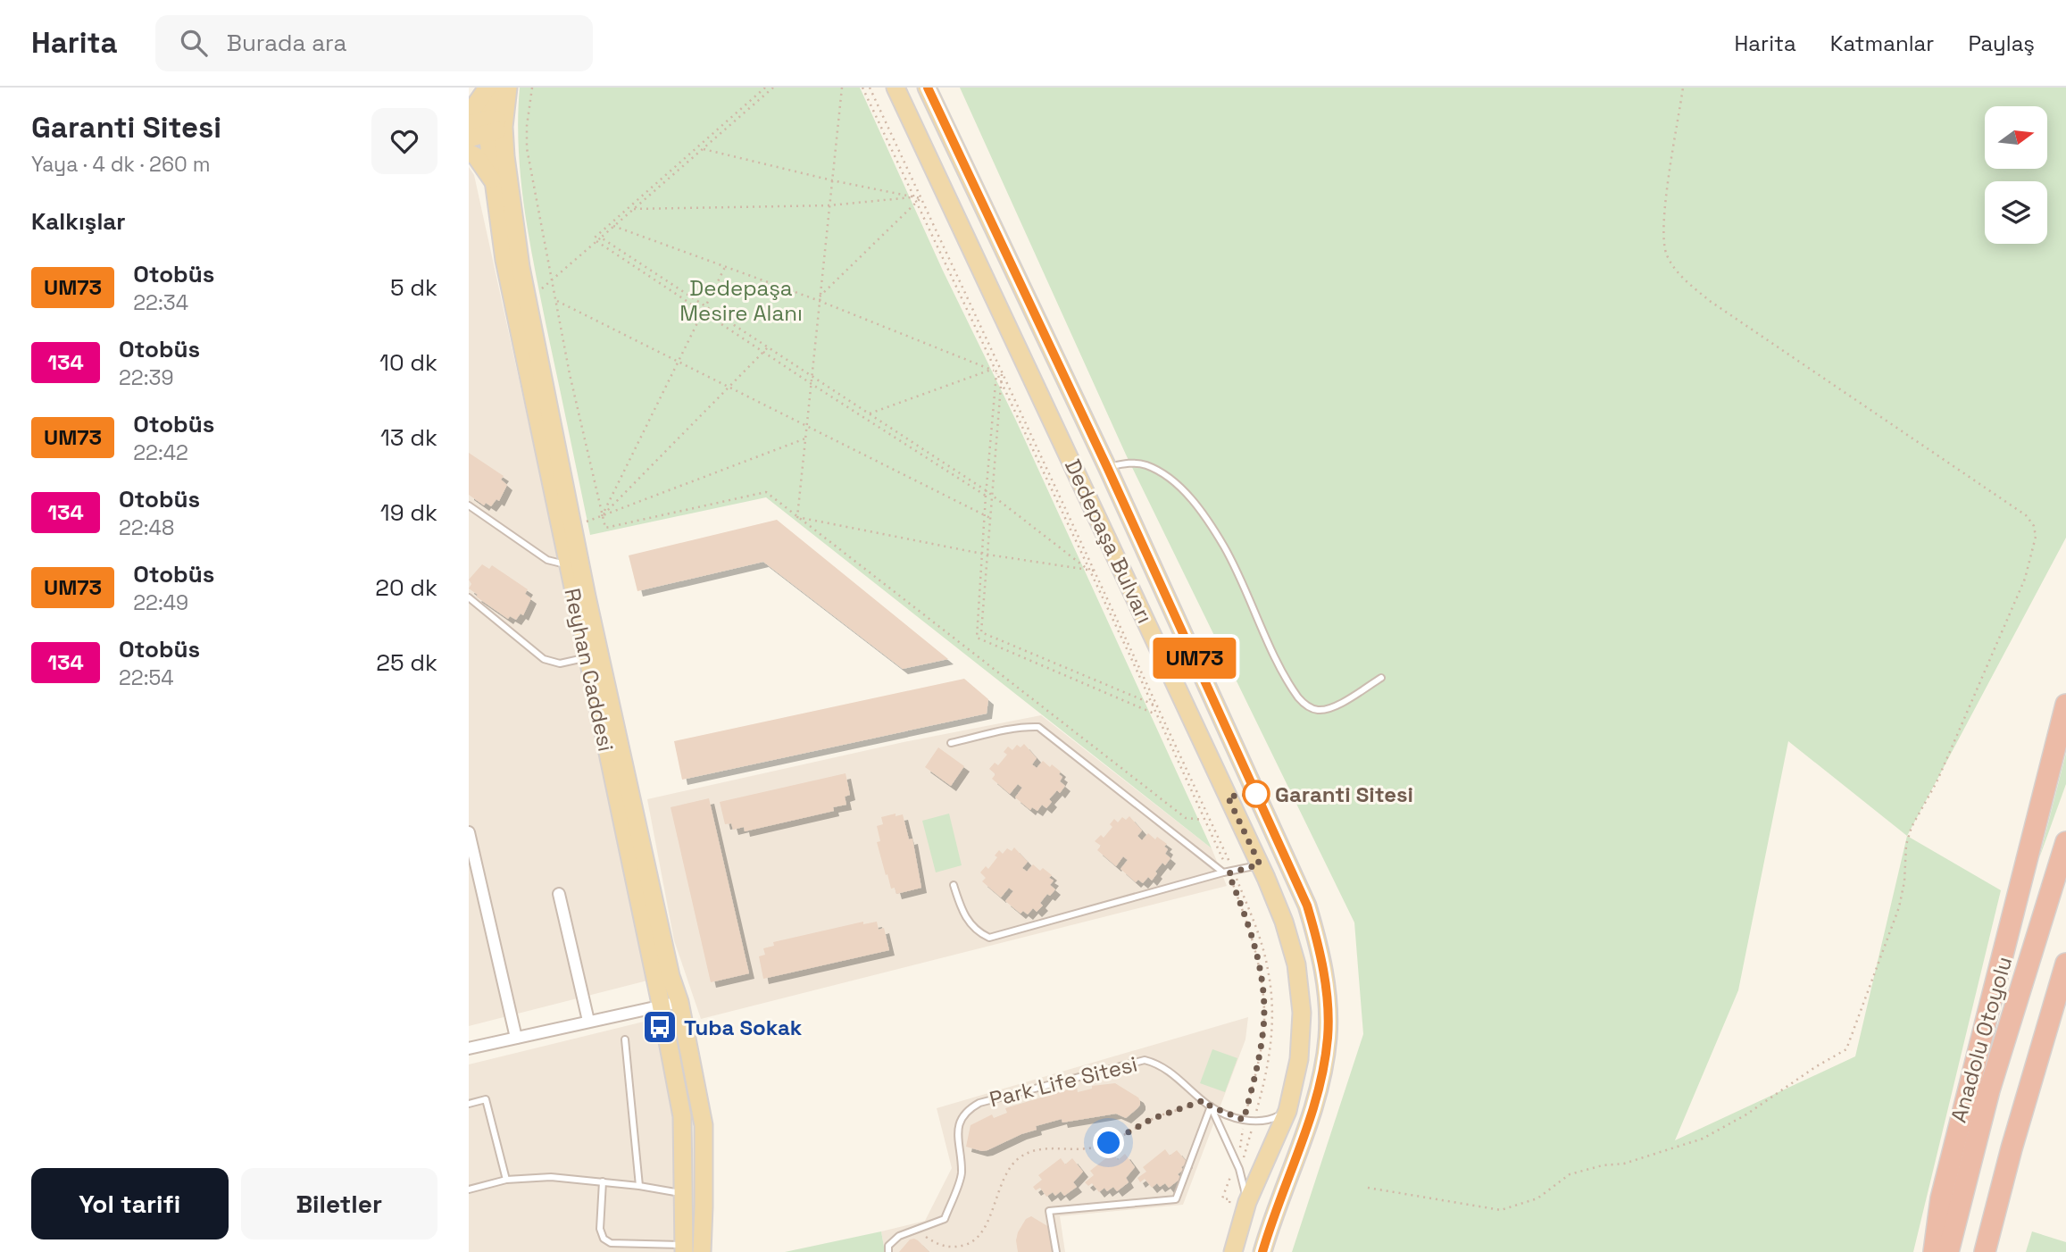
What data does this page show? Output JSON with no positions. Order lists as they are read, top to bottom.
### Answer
{
  "streets": {
    "highway": ["Anadolu Otoyolu"],
    "main road": ["Dedepaşa Bulvarı", "Reyhan Caddesi"],
    "lane": ["Park Life Sitesi"]
  },
  "parks": ["Dedepaşa Mesire Alanı"],
  "places": {
    "other": ["Garanti Sitesi"],
    "bus stop": ["Tuba Sokak"]
  },
  "lines": ["bus line UM73"],
  "north": "right",
  "page": {
    "header": "Harita",
    "search": "Burada ara",
    "nav": ["Harita", "Katmanlar", "Paylaş"],
    "heading": [
      ["Garanti Sitesi", "Yaya · 4 dk · 260 m"],
      "Kalkışlar"
    ],
    "on_map": "UM73",
    "list": [
      {
        "mark": "UM73",
        "name": "Otobüs",
        "note": "22:34",
        "value": "5 dk"
      },
      {
        "mark": "134",
        "name": "Otobüs",
        "note": "22:39",
        "value": "10 dk"
      },
      {
        "mark": "UM73",
        "name": "Otobüs",
        "note": "22:42",
        "value": "13 dk"
      },
      {
        "mark": "134",
        "name": "Otobüs",
        "note": "22:48",
        "value": "19 dk"
      },
      {
        "mark": "UM73",
        "name": "Otobüs",
        "note": "22:49",
        "value": "20 dk"
      },
      {
        "mark": "134",
        "name": "Otobüs",
        "note": "22:54",
        "value": "25 dk"
      }
    ],
    "buttons": ["Yol tarifi", "Biletler"]
  }
}
